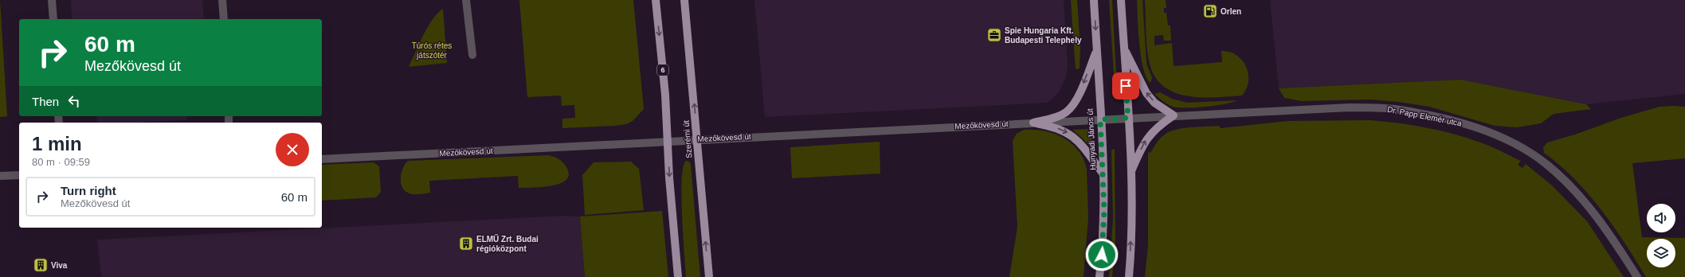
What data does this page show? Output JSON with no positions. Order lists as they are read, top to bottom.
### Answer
{
  "streets": {
    "main road": ["6", "Szerémi út", "Hunyadi János út"],
    "street": ["Dr. Papp Elemér utca", "Mezőkövesd út"]
  },
  "crossings": [
    ["6", "Mezőkövesd út"],
    ["Dr. Papp Elemér utca", "Mezőkövesd út"],
    ["Mezőkövesd út", "Szerémi út"],
    ["Mezőkövesd út", "Hunyadi János út"]
  ],
  "parks": ["Túrós rétes játszótér"],
  "places": {
    "fuel station": ["Orlen"],
    "office": ["Spie Hungaria Kft. Budapesti Telephely"],
    "building": ["ELMŰ Zrt. Budai régióközpont", "Viva"]
  },
  "page": {
    "turn": ["60 m", "Mezőkövesd út"],
    "then": "Then",
    "heading": ["1 min", "80 m · 09:59"],
    "list": [
      {
        "name": "Turn right",
        "note": "Mezőkövesd út",
        "value": "60 m"
      }
    ]
  }
}
